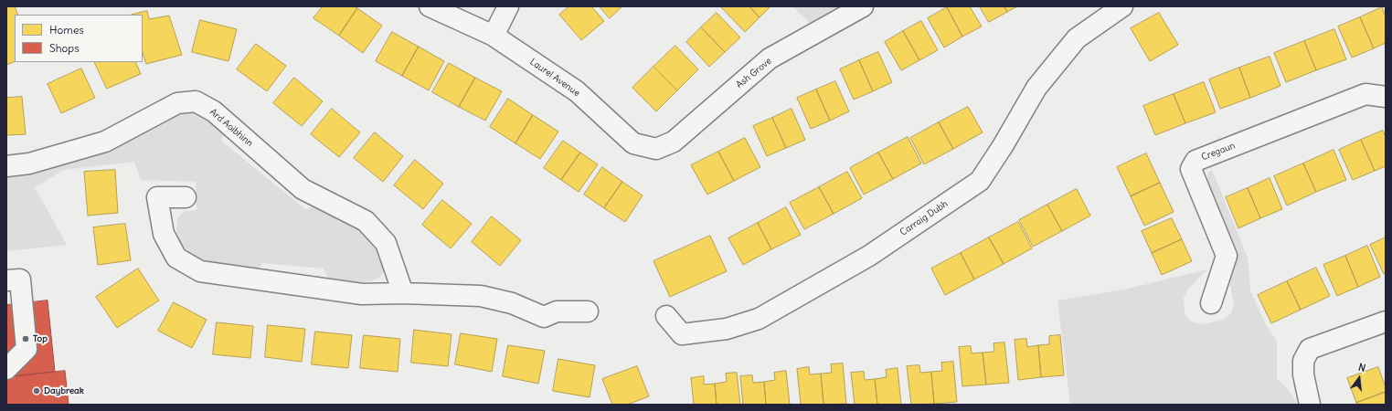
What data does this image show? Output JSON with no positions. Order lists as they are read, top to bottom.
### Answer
{
  "streets": {
    "street": [
      "Ash Grove",
      "Laurel Avenue",
      "Ard Aoibhinn",
      "Cregaun",
      "Carraig Dubh"
    ]
  },
  "crossings": [
    ["Ash Grove", "Laurel Avenue"]
  ],
  "places": ["Top", "Daybreak"],
  "legend": ["Homes", "Shops"],
  "north": "top"
}
